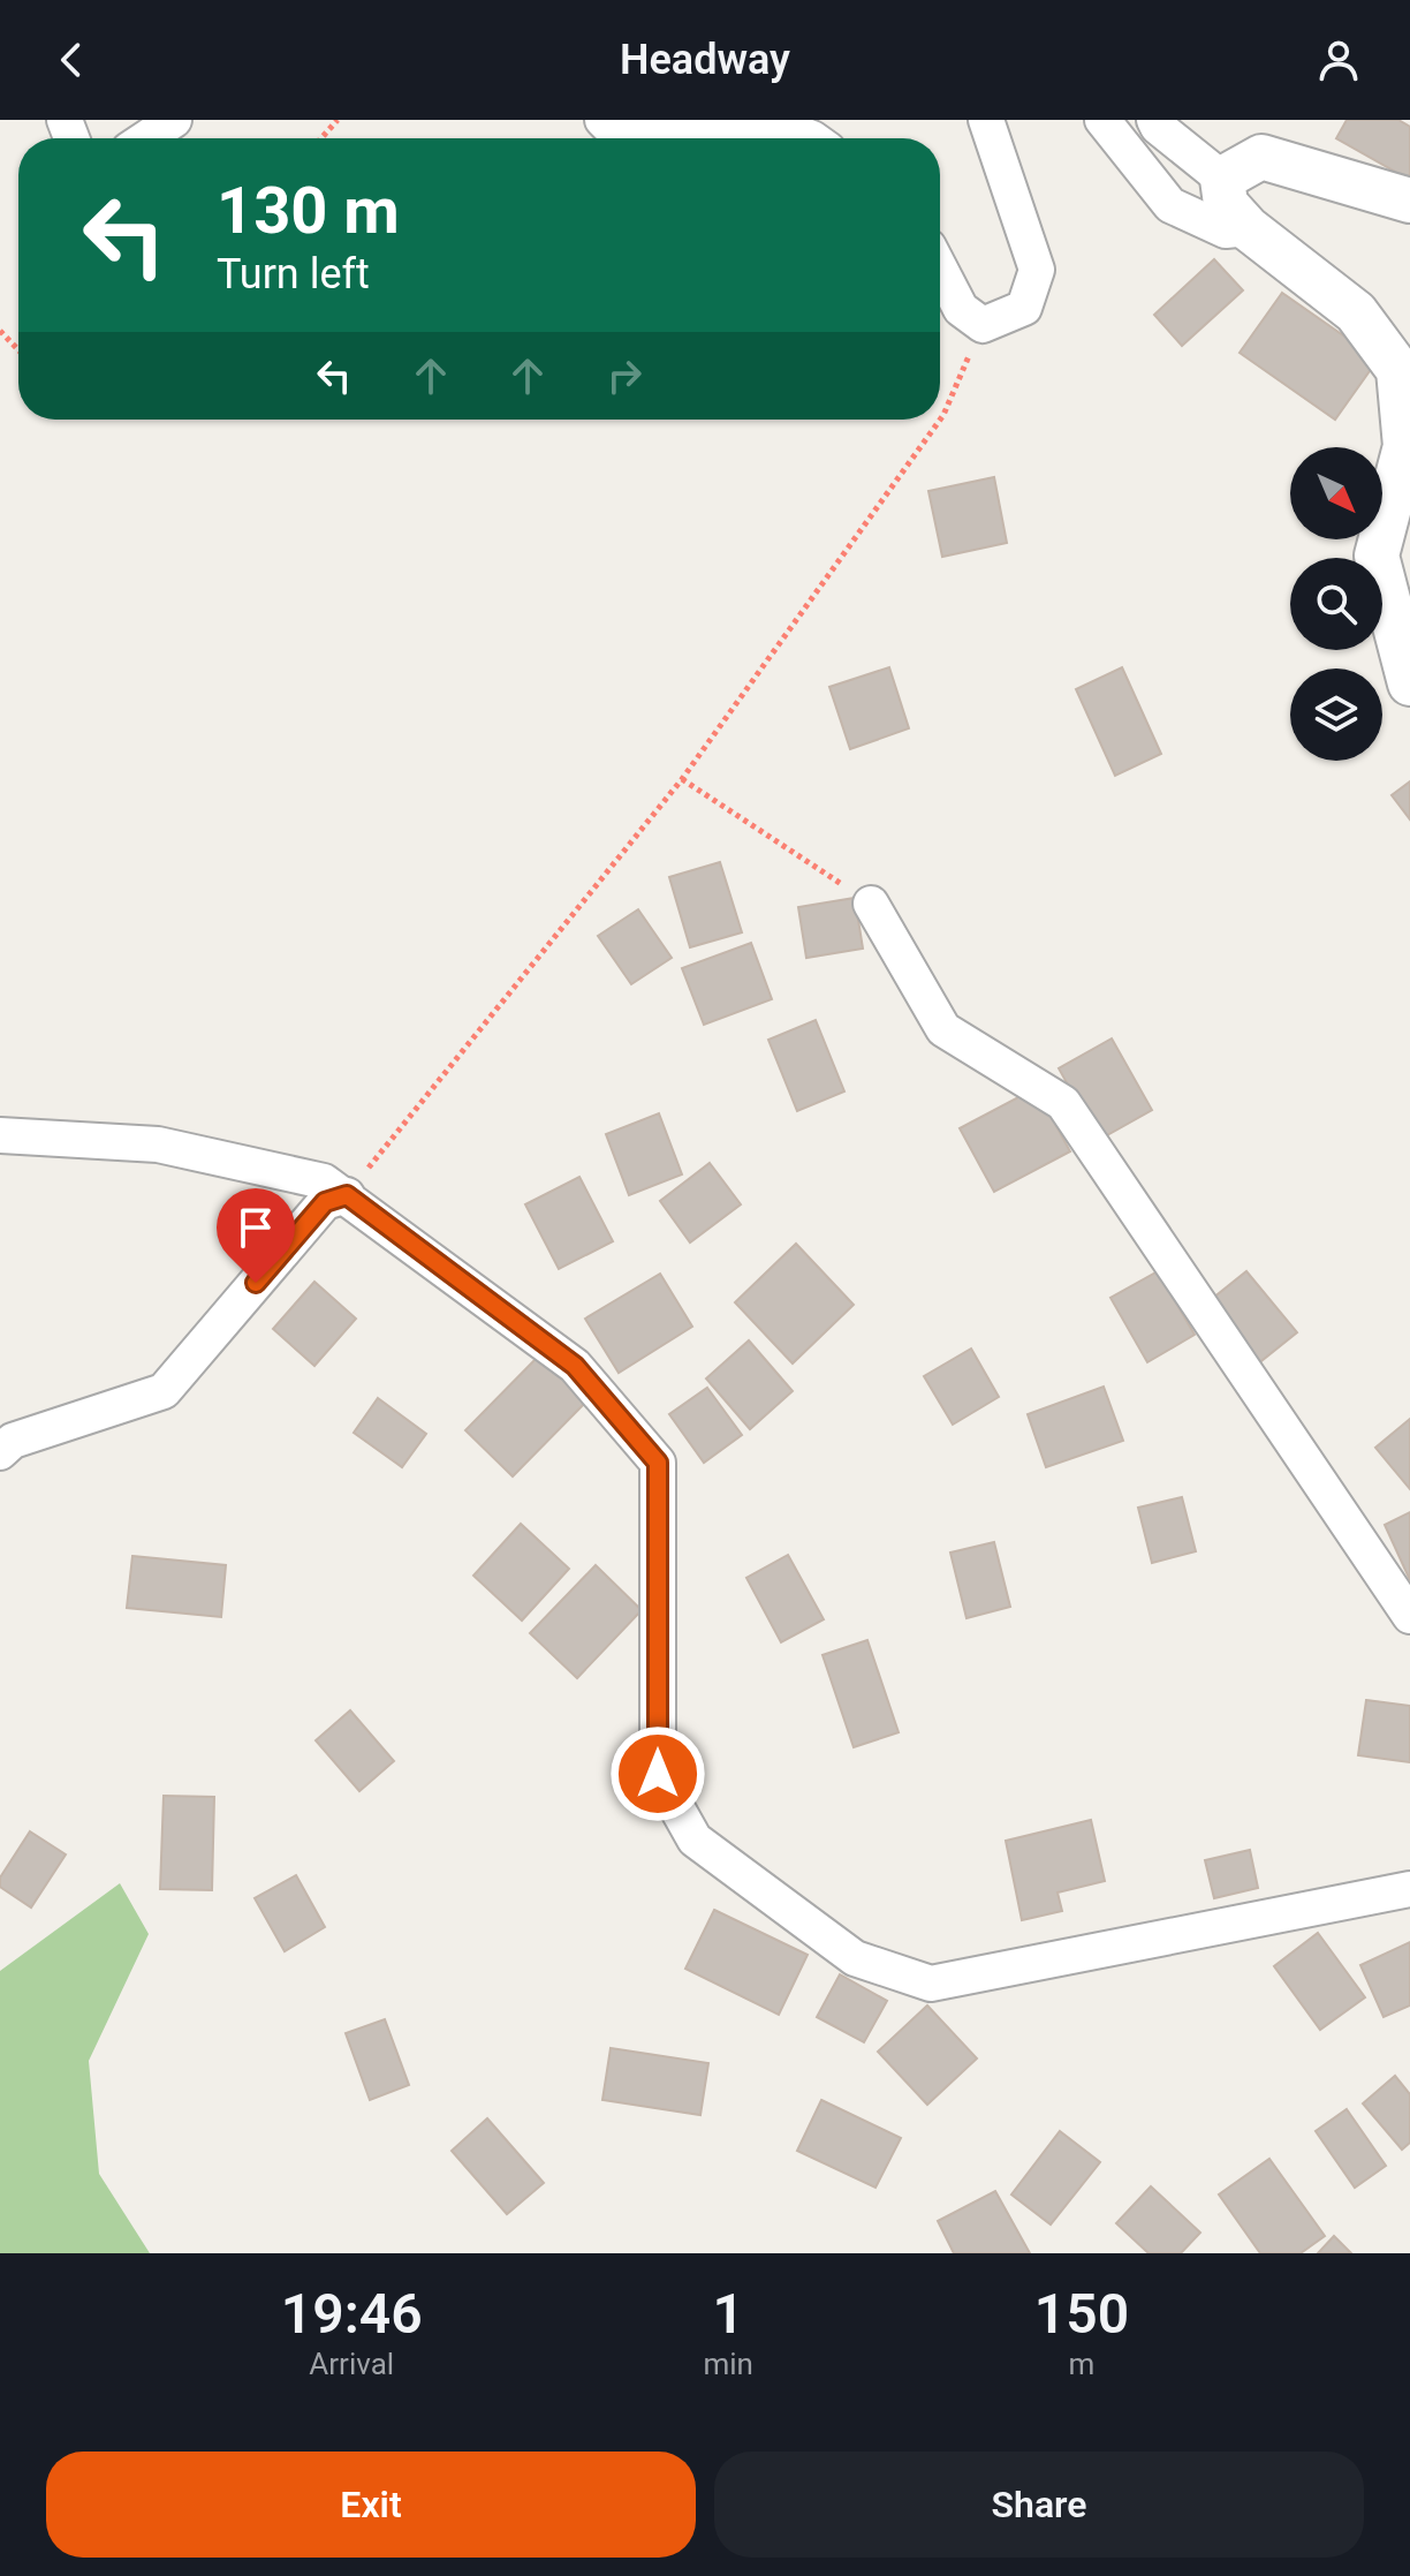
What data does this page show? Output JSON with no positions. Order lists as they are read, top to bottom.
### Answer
{
  "north": "bottom right",
  "page": {
    "header": "Headway",
    "turn": ["130 m", "Turn left"],
    "eta": [
      "19:46",
      "Arrival",
      "1",
      "min",
      "150",
      "m"
    ],
    "buttons": ["Exit", "Share"]
  }
}
